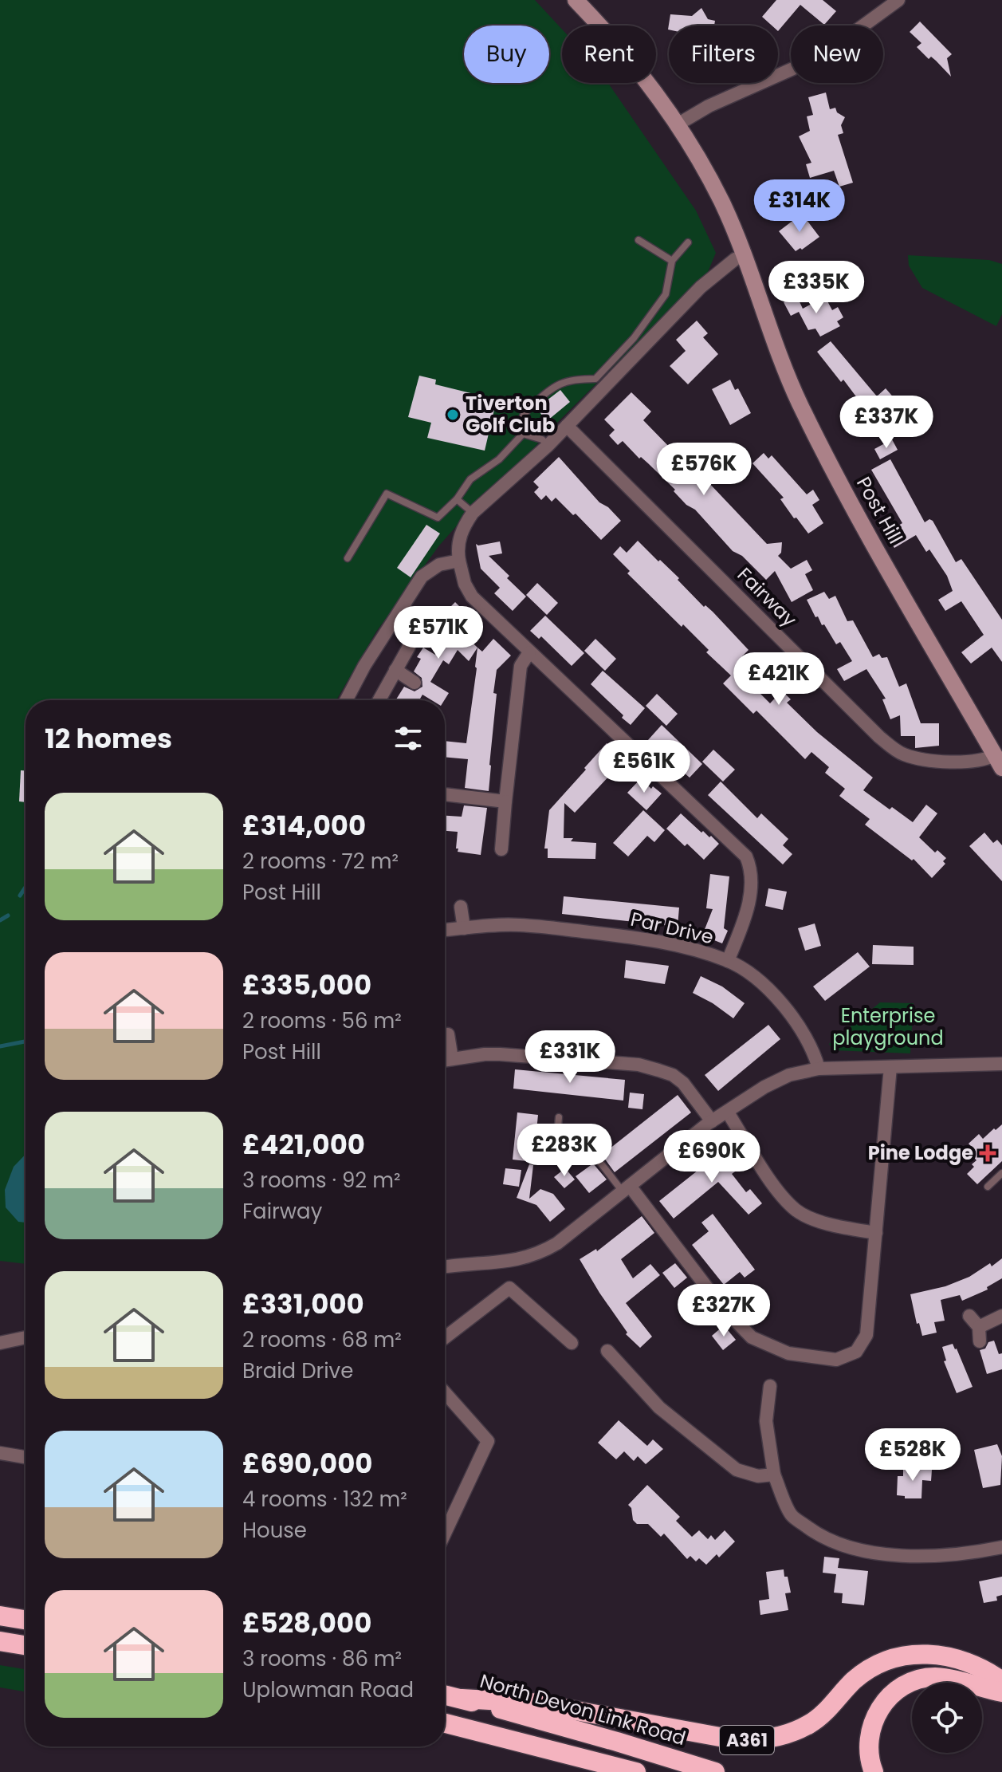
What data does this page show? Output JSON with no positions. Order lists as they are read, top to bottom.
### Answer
{
  "streets": {
    "highway": ["North Devon Link Road", "A361"],
    "street": ["Post Hill", "Fairway", "Par Drive"]
  },
  "crossings": [
    ["Post Hill", "Fairway"],
    ["North Devon Link Road", "A361"]
  ],
  "parks": ["Enterprise playground"],
  "places": {
    "other": ["Tiverton Golf Club"],
    "health": ["Pine Lodge"]
  },
  "page": {
    "chip": [
      "Buy",
      "Rent",
      "Filters",
      "New"
    ],
    "price": [
      "£314K",
      "£335K",
      "£337K",
      "£576K",
      "£571K",
      "£421K",
      "£561K",
      "£331K",
      "£283K",
      "£690K",
      "£327K",
      "£528K"
    ],
    "heading": "12 homes",
    "list": [
      {
        "name": "£314,000",
        "note": "2 rooms · 72 m² · Post Hill"
      },
      {
        "name": "£335,000",
        "note": "2 rooms · 56 m² · Post Hill"
      },
      {
        "name": "£421,000",
        "note": "3 rooms · 92 m² · Fairway"
      },
      {
        "name": "£331,000",
        "note": "2 rooms · 68 m² · Braid Drive"
      },
      {
        "name": "£690,000",
        "note": "4 rooms · 132 m² · House"
      },
      {
        "name": "£528,000",
        "note": "3 rooms · 86 m² · Uplowman Road"
      }
    ]
  }
}
